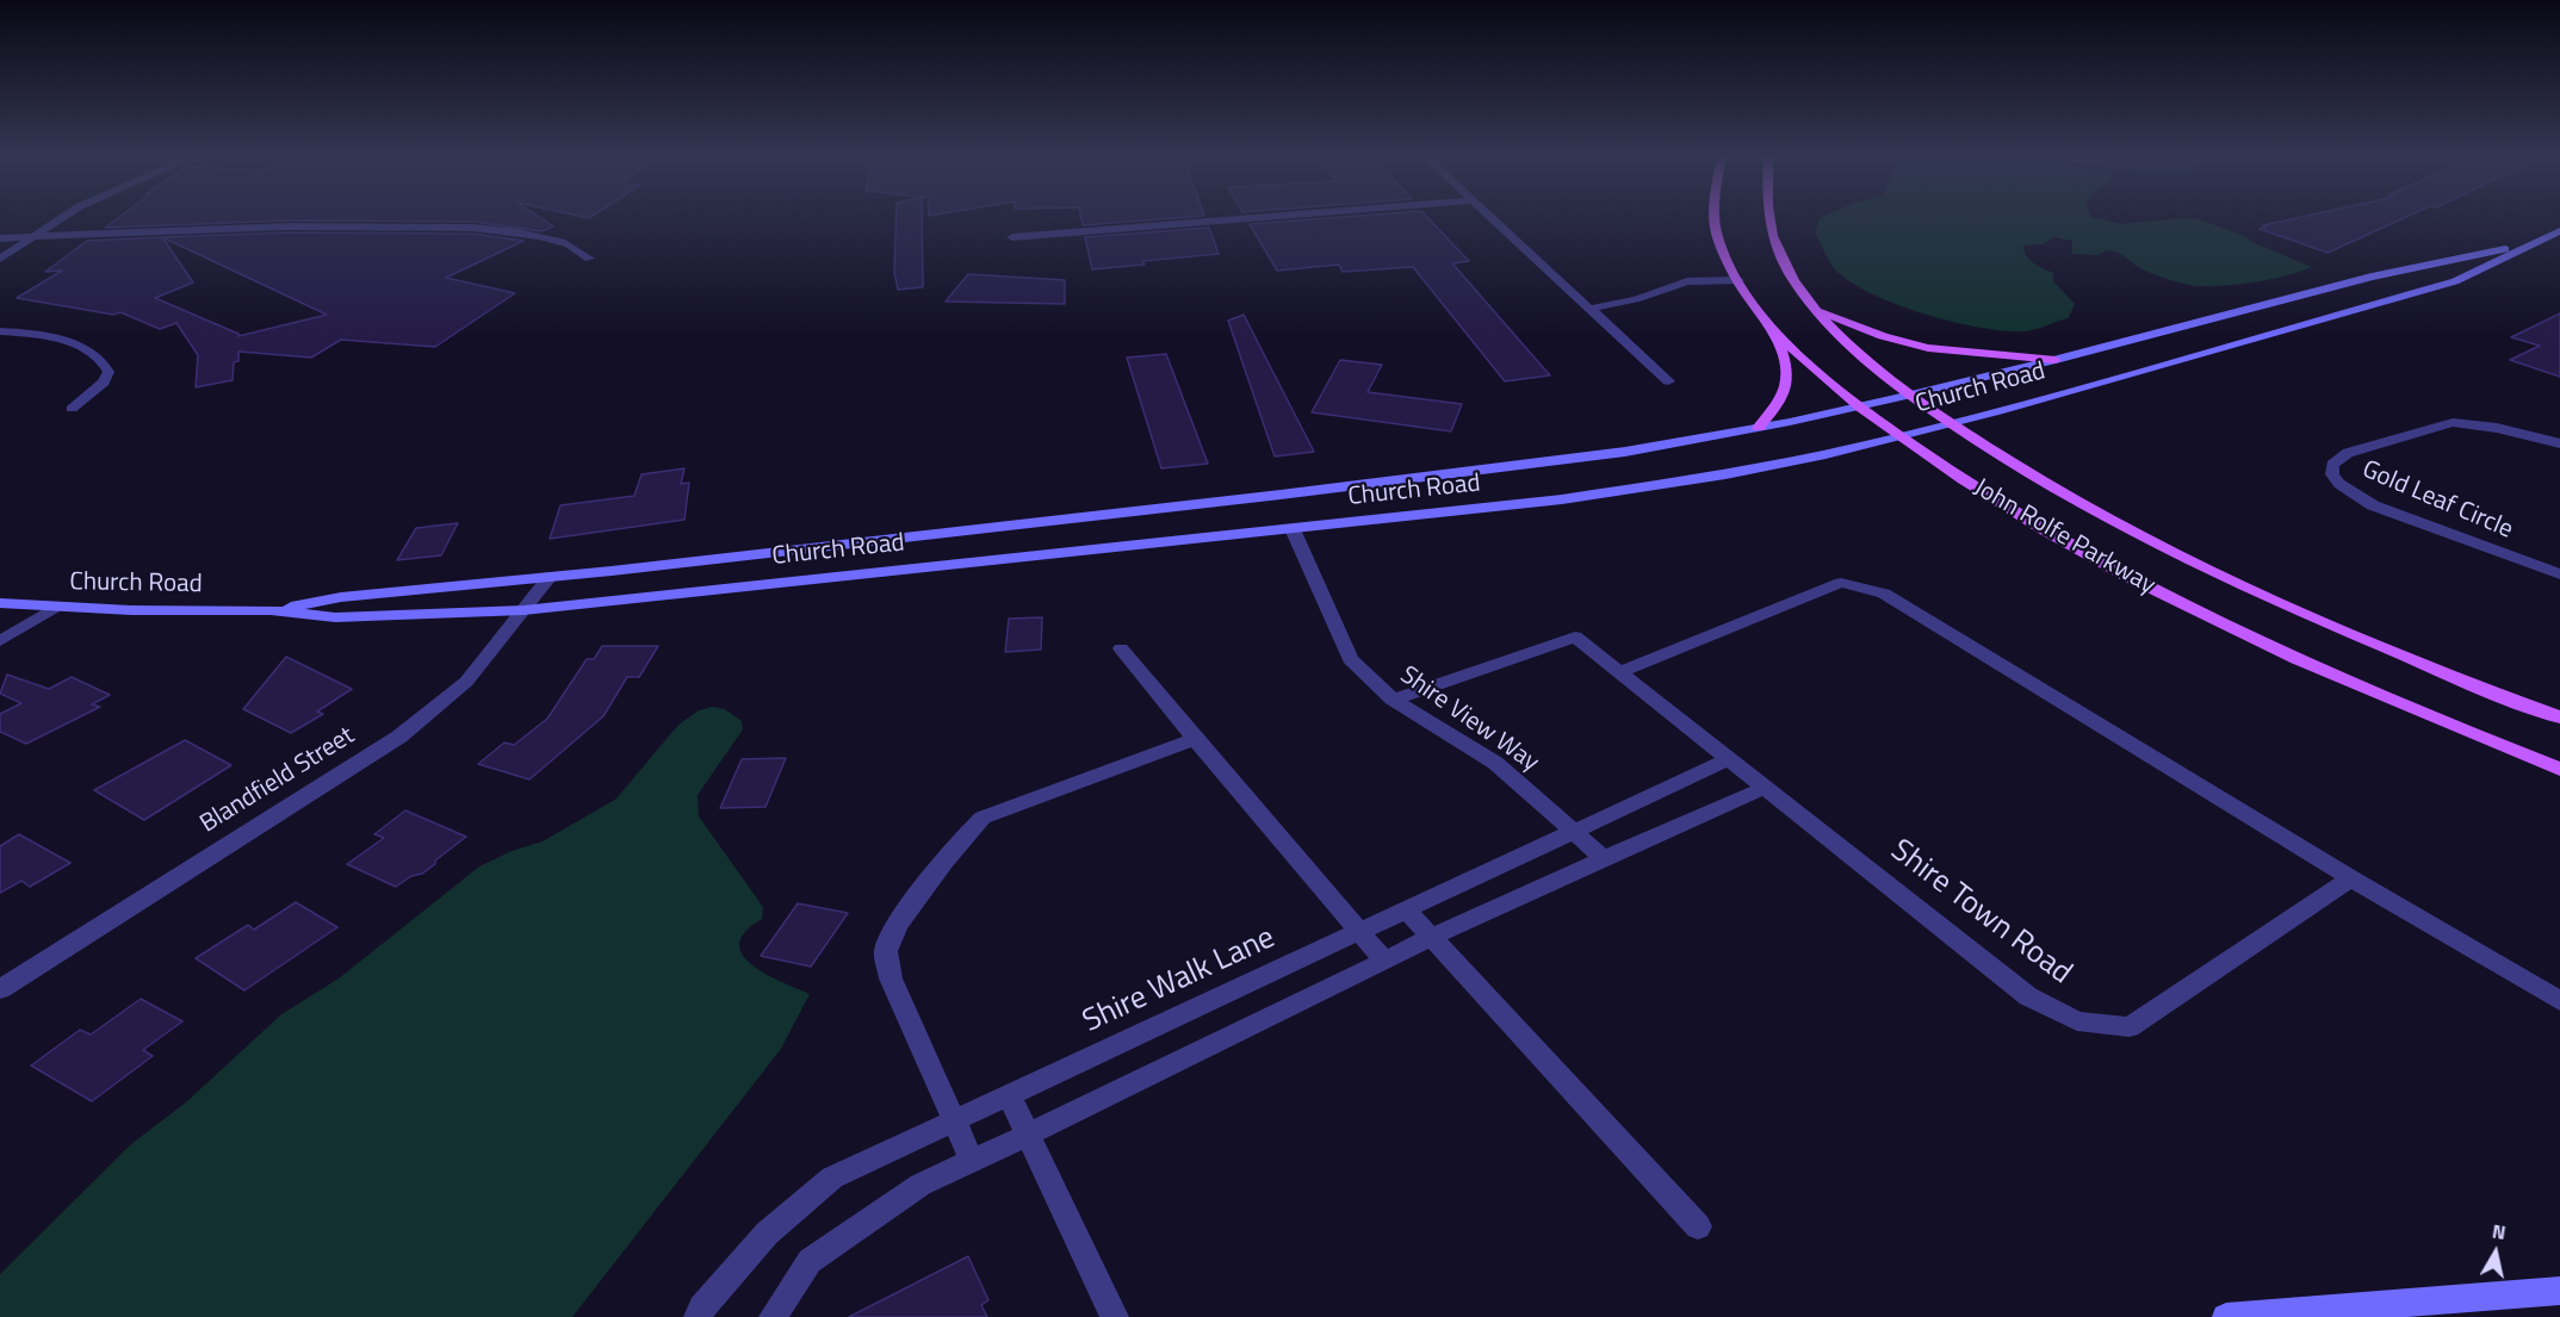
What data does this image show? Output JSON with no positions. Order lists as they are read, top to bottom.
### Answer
{
  "streets": {
    "main road": ["Church Road", "John Rolfe Parkway"],
    "street": [
      "Gold Leaf Circle",
      "Shire View Way",
      "Blandfield Street",
      "Shire Town Road",
      "Shire Walk Lane"
    ]
  },
  "crossings": [
    ["Church Road", "John Rolfe Parkway"],
    ["Church Road", "Shire View Way"],
    ["Church Road", "Blandfield Street"],
    ["Shire View Way", "Shire Town Road"],
    ["Shire View Way", "Shire Walk Lane"],
    ["Shire Town Road", "Shire Walk Lane"]
  ],
  "north": "top"
}
